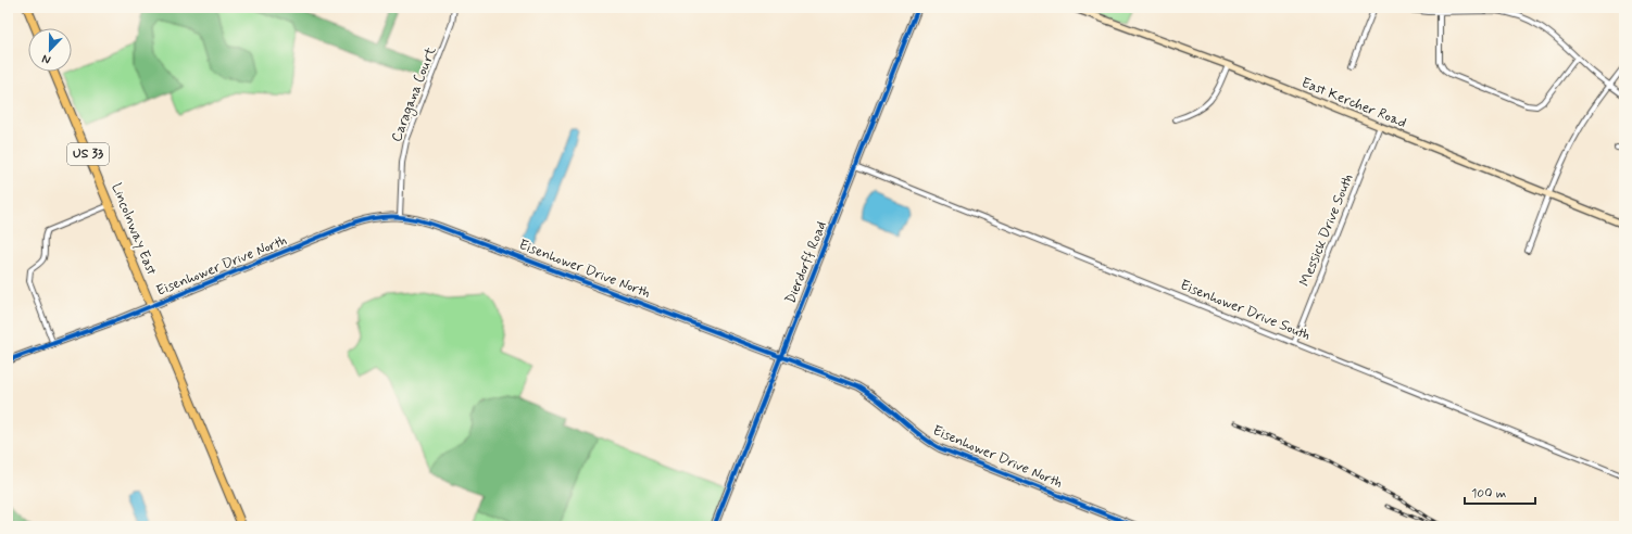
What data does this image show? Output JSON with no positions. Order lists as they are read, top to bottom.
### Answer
{
  "streets": {
    "highway": ["US 33", "Lincolnway East"],
    "street": [
      "Caragana Court",
      "East Kercher Road",
      "Messick Drive South",
      "Dierdorff Road",
      "Eisenhower Drive North",
      "Eisenhower Drive South"
    ]
  },
  "crossings": [
    ["Caragana Court", "Eisenhower Drive North"],
    ["East Kercher Road", "Messick Drive South"],
    ["Lincolnway East", "Eisenhower Drive North"],
    ["Messick Drive South", "Eisenhower Drive South"],
    ["Dierdorff Road", "Eisenhower Drive North"],
    ["Dierdorff Road", "Eisenhower Drive South"]
  ],
  "scale_bar": "100 m",
  "north": "bottom"
}
